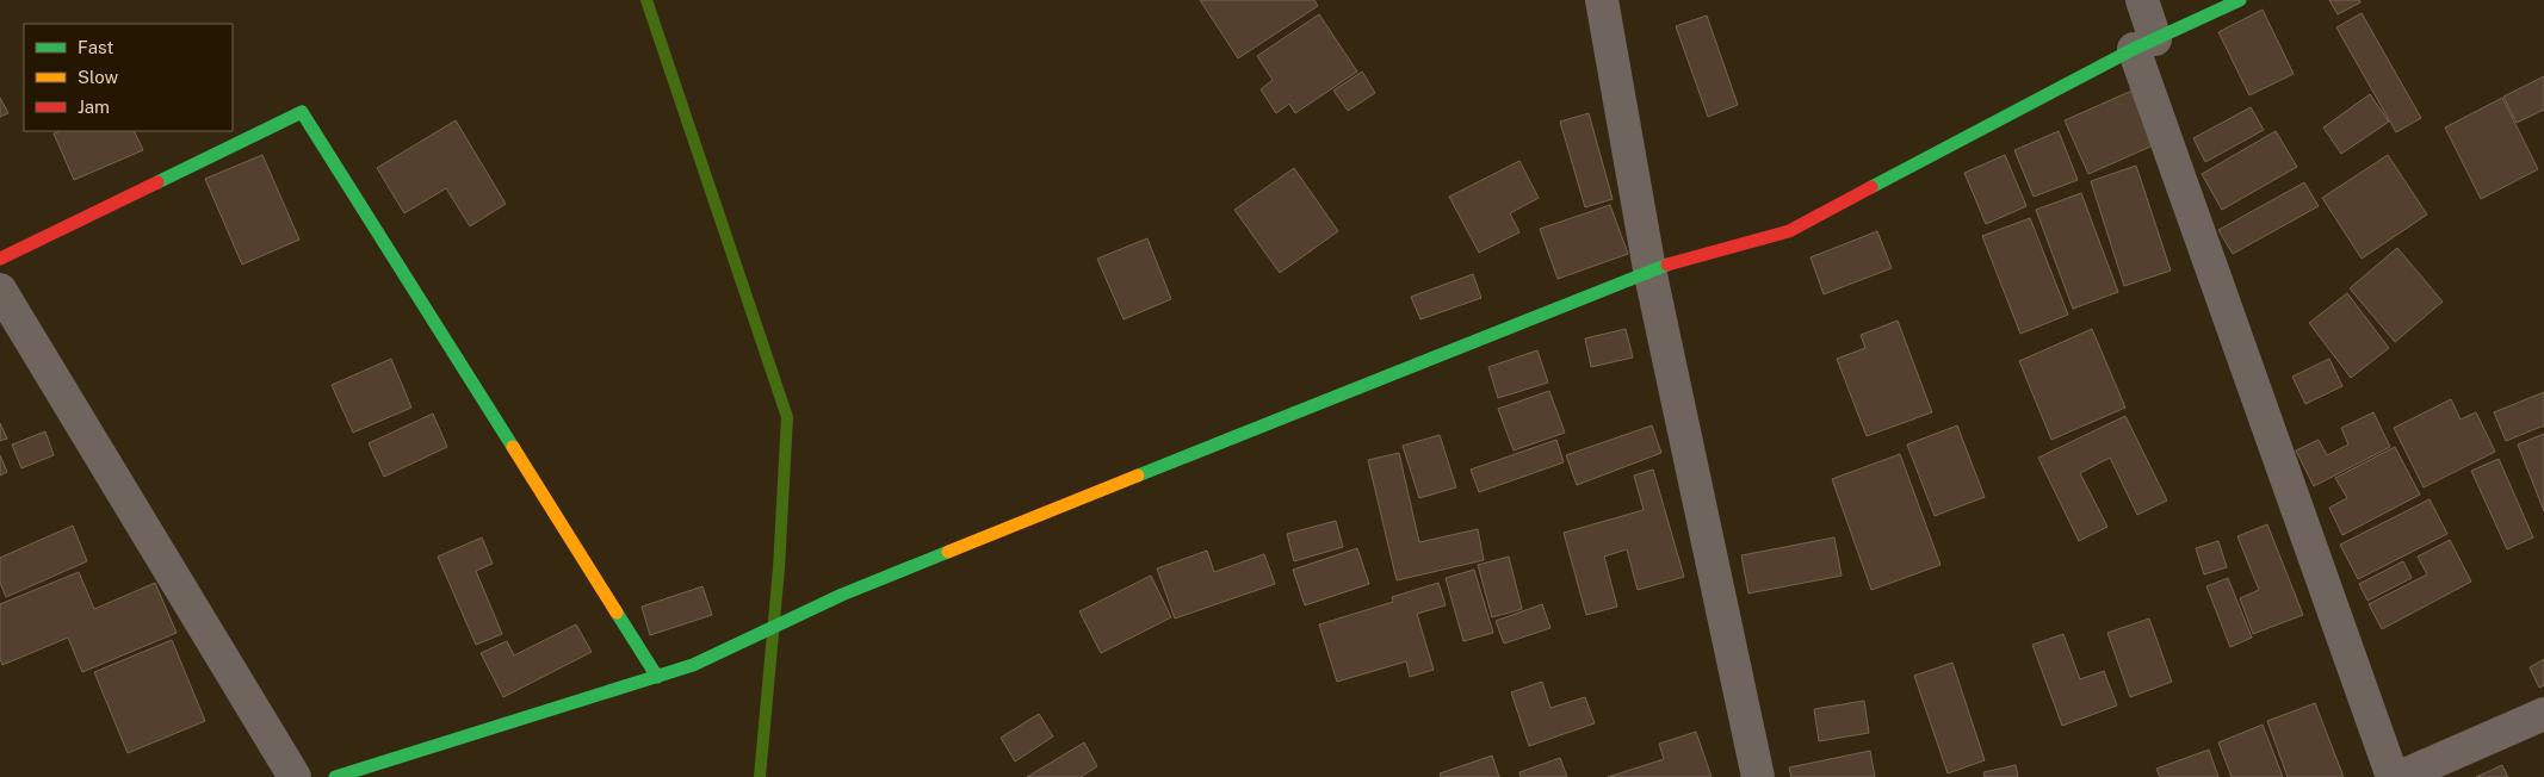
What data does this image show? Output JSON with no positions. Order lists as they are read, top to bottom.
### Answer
{
  "legend": ["Fast", "Slow", "Jam"]
}
